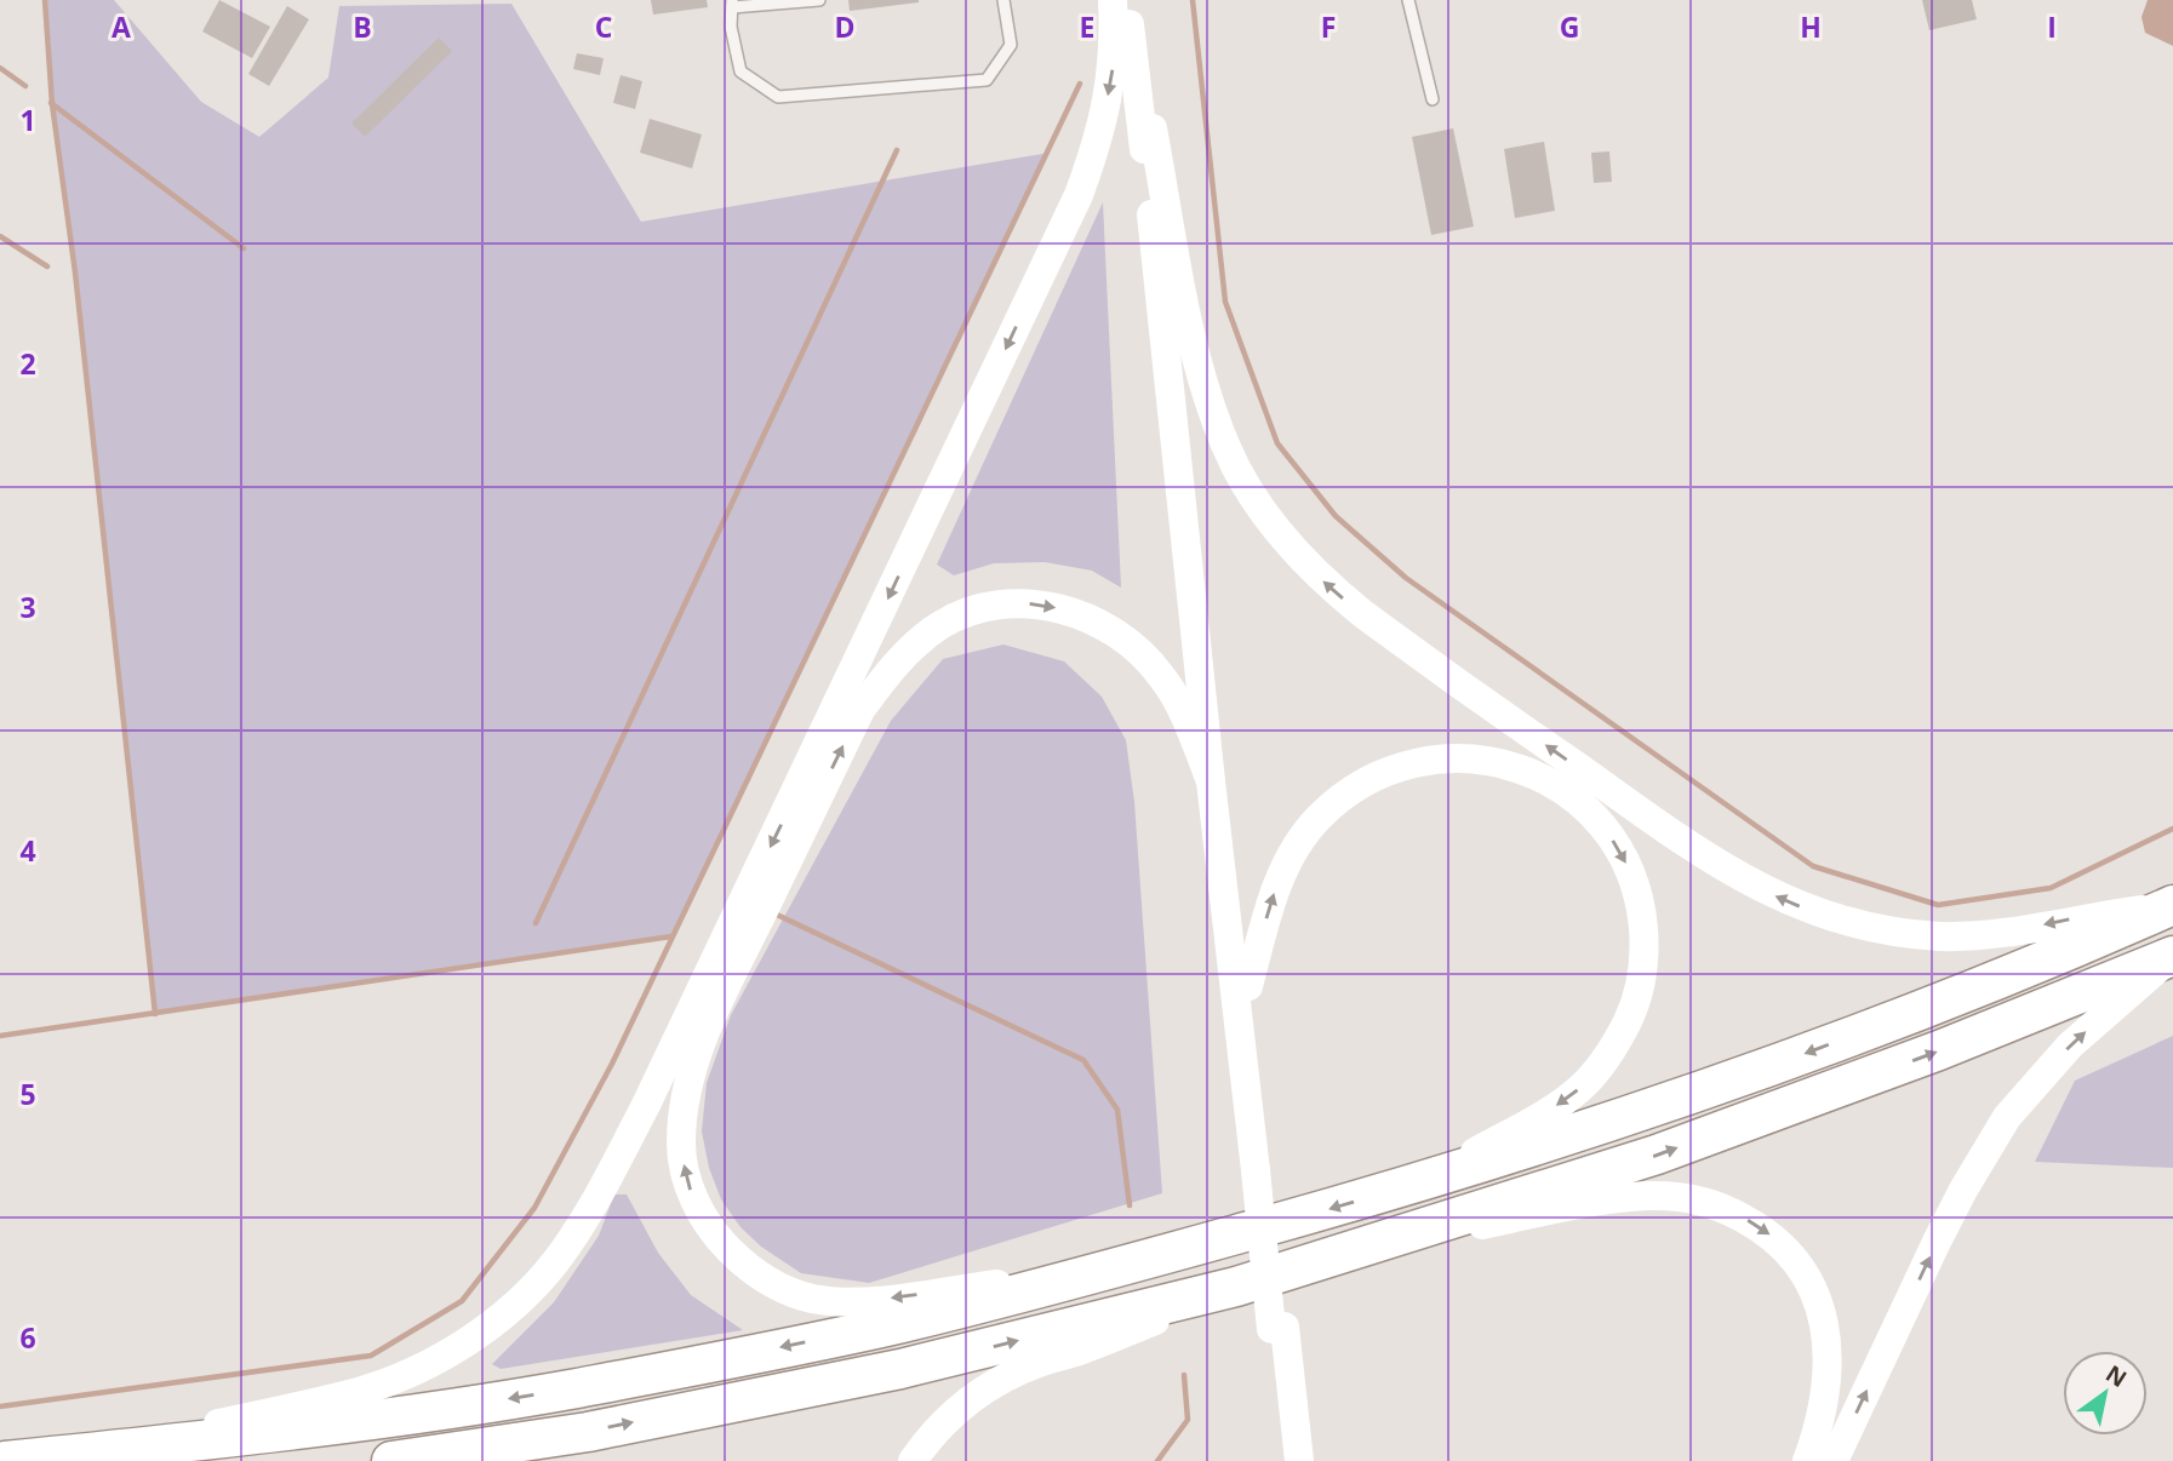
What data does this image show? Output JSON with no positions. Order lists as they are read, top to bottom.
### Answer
{
  "north": "top right",
  "grid": {
    "columns": [
      "A",
      "B",
      "C",
      "D",
      "E",
      "F",
      "G",
      "H",
      "I"
    ],
    "rows": [
      "1",
      "2",
      "3",
      "4",
      "5",
      "6"
    ]
  }
}
